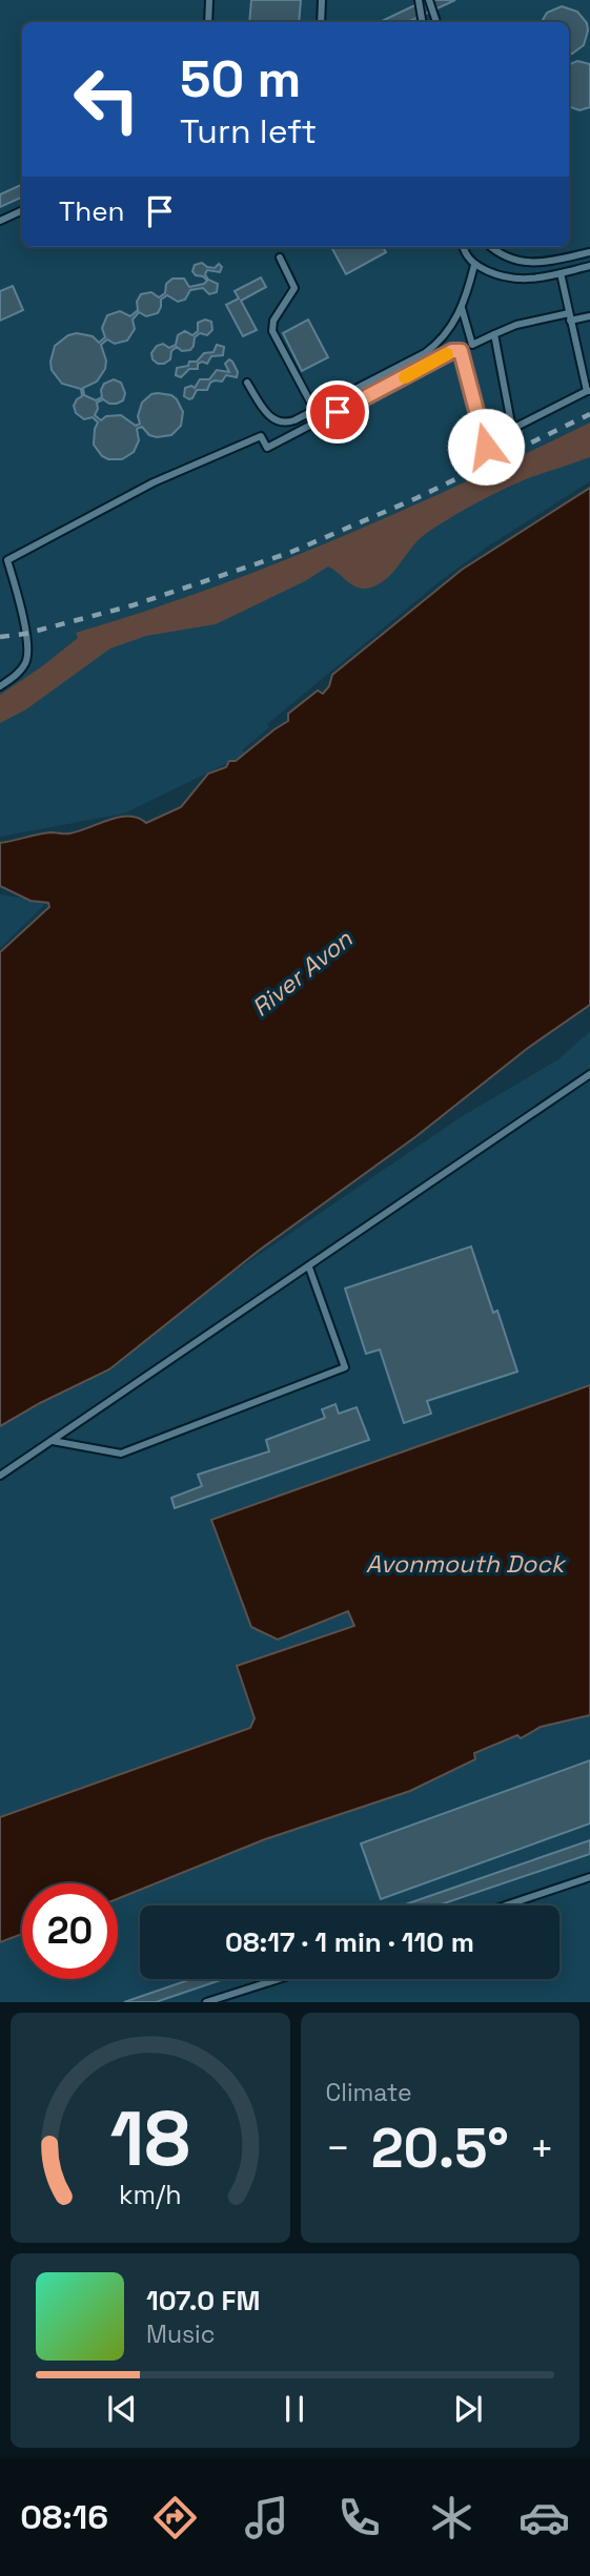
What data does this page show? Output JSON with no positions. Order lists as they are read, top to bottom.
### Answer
{
  "water": ["River Avon", "Avonmouth Dock"],
  "page": {
    "turn": ["50 m", "Turn left"],
    "then": "Then",
    "limit": "20",
    "trip": "08:17 · 1 min · 110 m",
    "tile": "Climate",
    "heat": ["−", "20.5°", "+"],
    "song": ["107.0 FM", "Music"],
    "tabs": "08:16",
    "gauge": ["18", "km/h"]
  }
}
